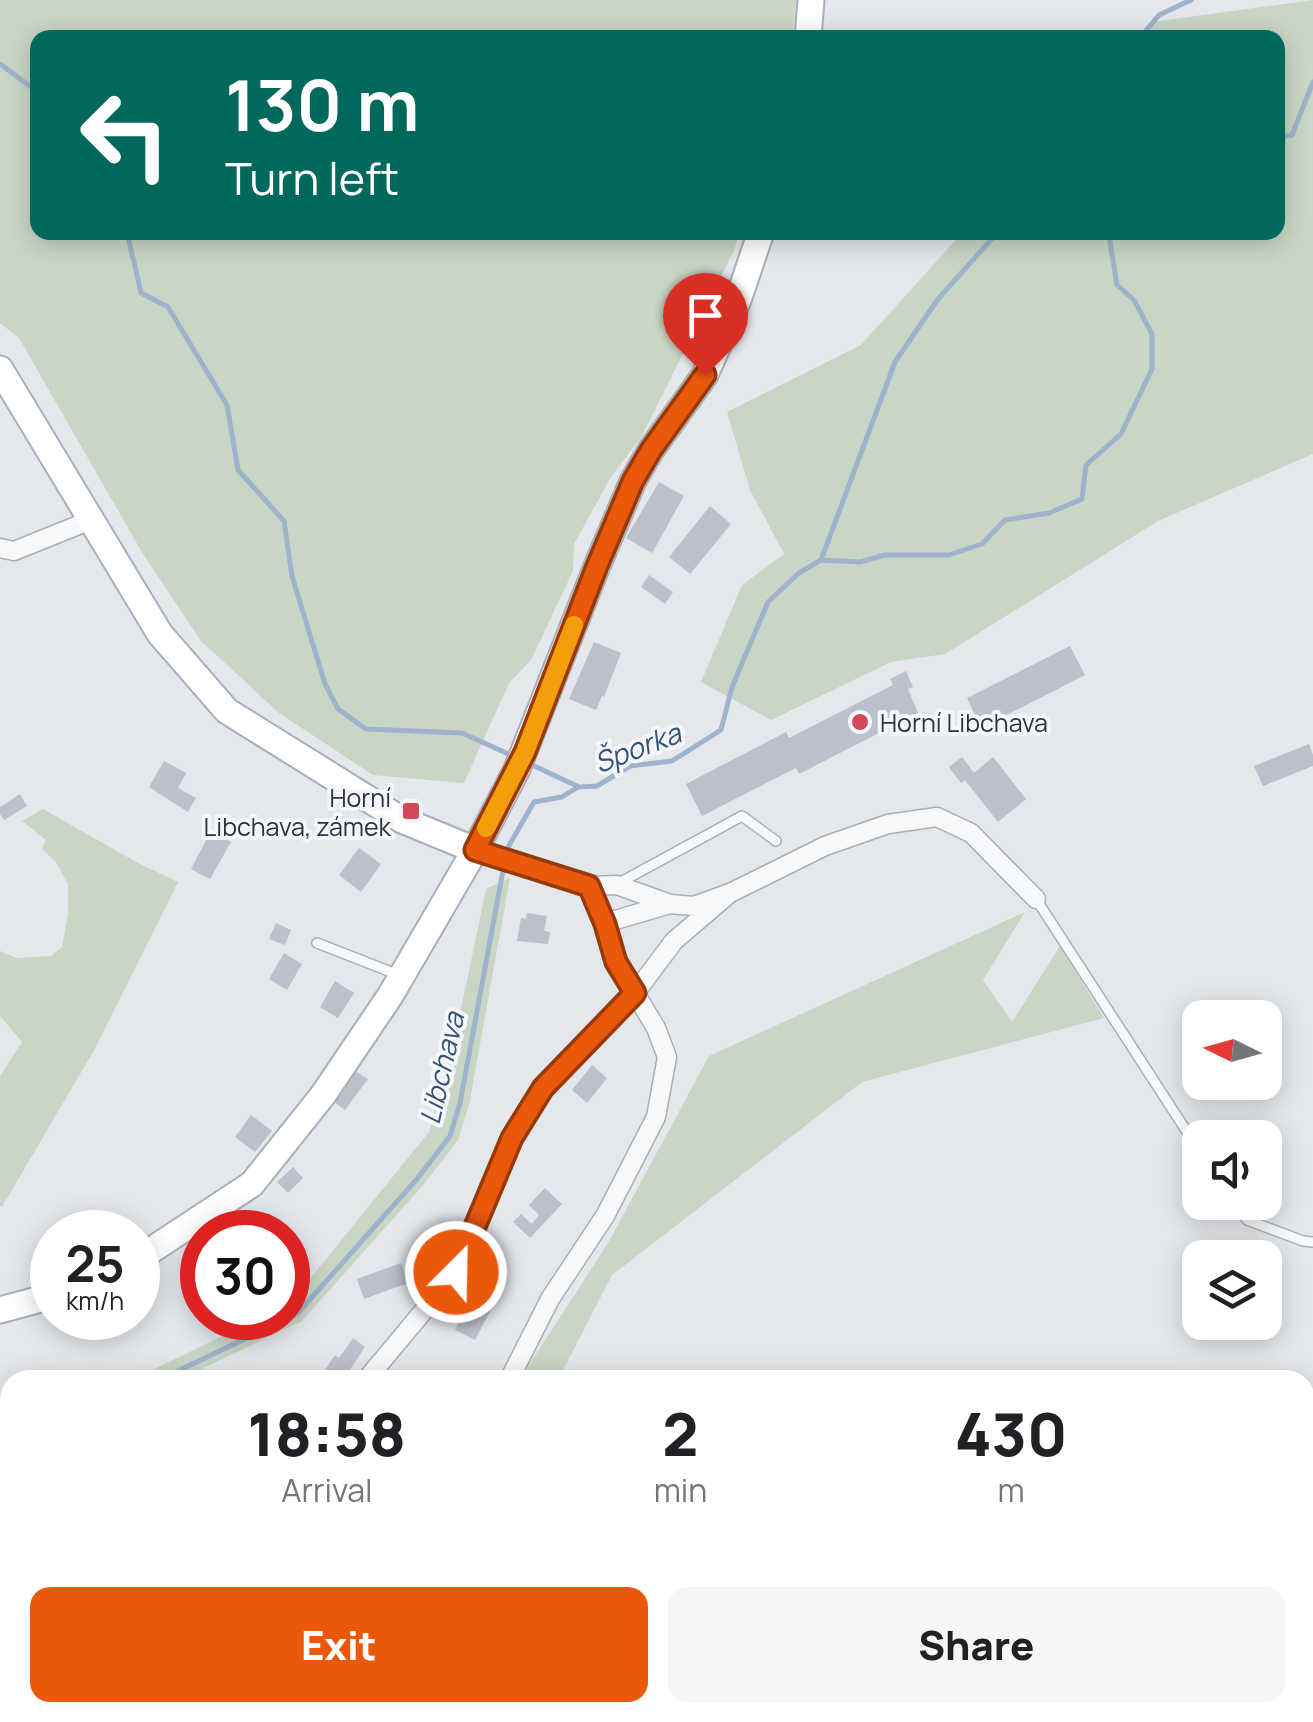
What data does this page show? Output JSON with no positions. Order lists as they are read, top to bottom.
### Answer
{
  "water": ["Šporka", "Libchava"],
  "places": {
    "other": ["Horní Libchava"],
    "transit": ["Horní Libchava, zámek"]
  },
  "north": "left",
  "page": {
    "turn": ["130 m", "Turn left"],
    "speed": "25 km/h",
    "limit": "30",
    "eta": [
      "18:58",
      "Arrival",
      "2",
      "min",
      "430",
      "m"
    ],
    "buttons": ["Exit", "Share"]
  }
}
